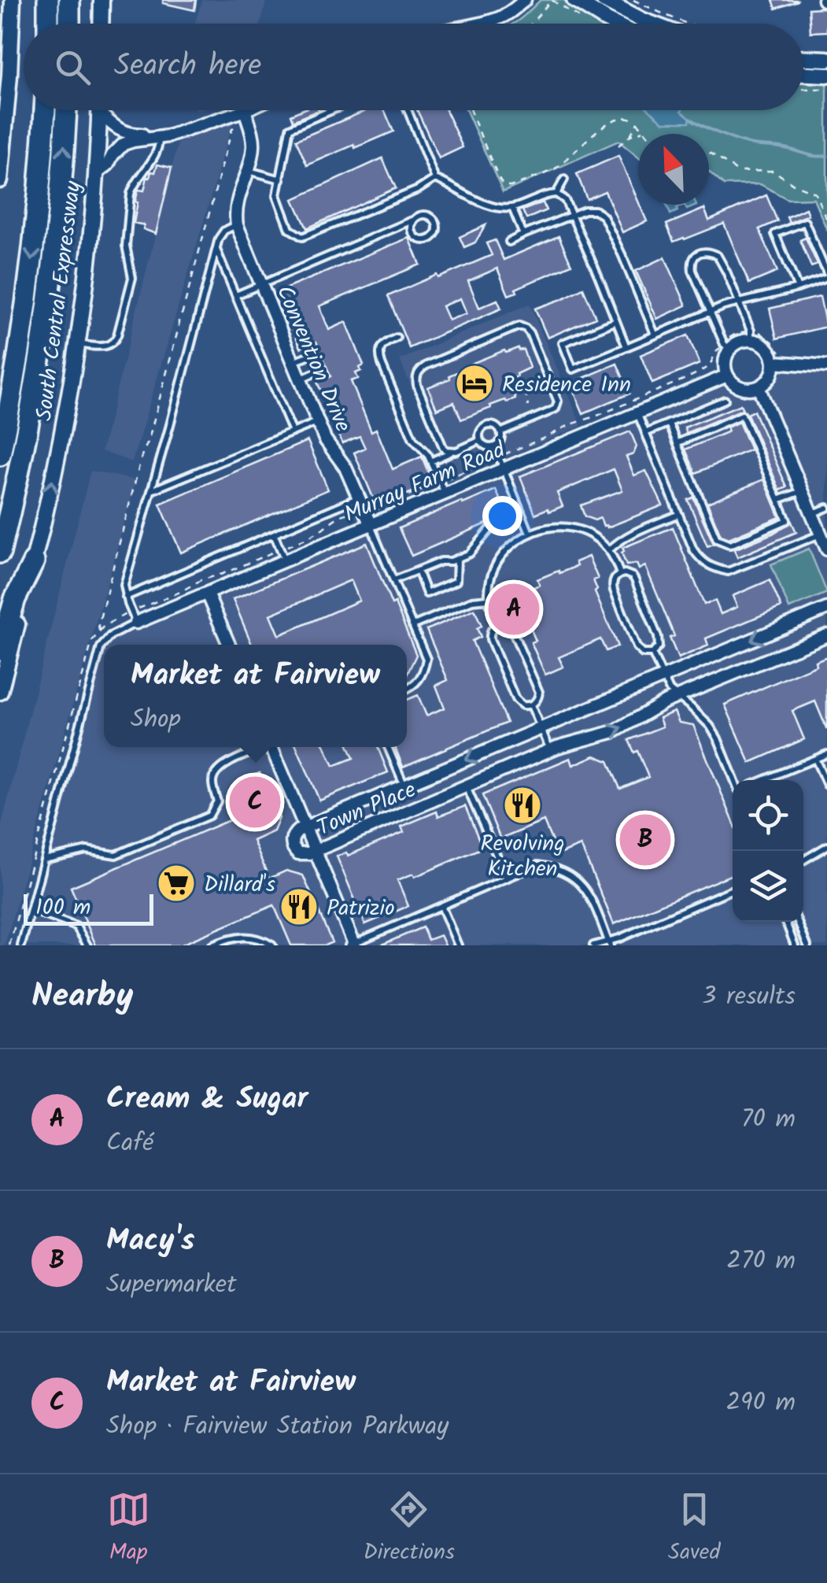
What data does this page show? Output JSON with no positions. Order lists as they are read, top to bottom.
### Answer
{
  "streets": {
    "main road": ["South Central Expressway"],
    "street": ["Convention Drive", "Murray Farm Road", "Town Place"]
  },
  "crossings": [
    ["Convention Drive", "Murray Farm Road"]
  ],
  "one_way": ["South Central Expressway"],
  "places": {
    "hotel": ["Residence Inn"],
    "restaurant": ["Revolving Kitchen", "Patrizio"],
    "supermarket": ["Dillard's"]
  },
  "scale_bar": "100 m",
  "north": "top left",
  "page": {
    "search": "Search here",
    "pins": ["A", "C", "B"],
    "popup": ["Market at Fairview", "Shop"],
    "scale": "100 m",
    "heading": ["Nearby", "3 results"],
    "list": [
      {
        "mark": "A",
        "name": "Cream & Sugar",
        "note": "Café",
        "value": "70 m"
      },
      {
        "mark": "B",
        "name": "Macy's",
        "note": "Supermarket",
        "value": "270 m"
      },
      {
        "mark": "C",
        "name": "Market at Fairview",
        "note": "Shop · Fairview Station Parkway",
        "value": "290 m"
      }
    ],
    "nav": ["Map", "Directions", "Saved"]
  }
}
